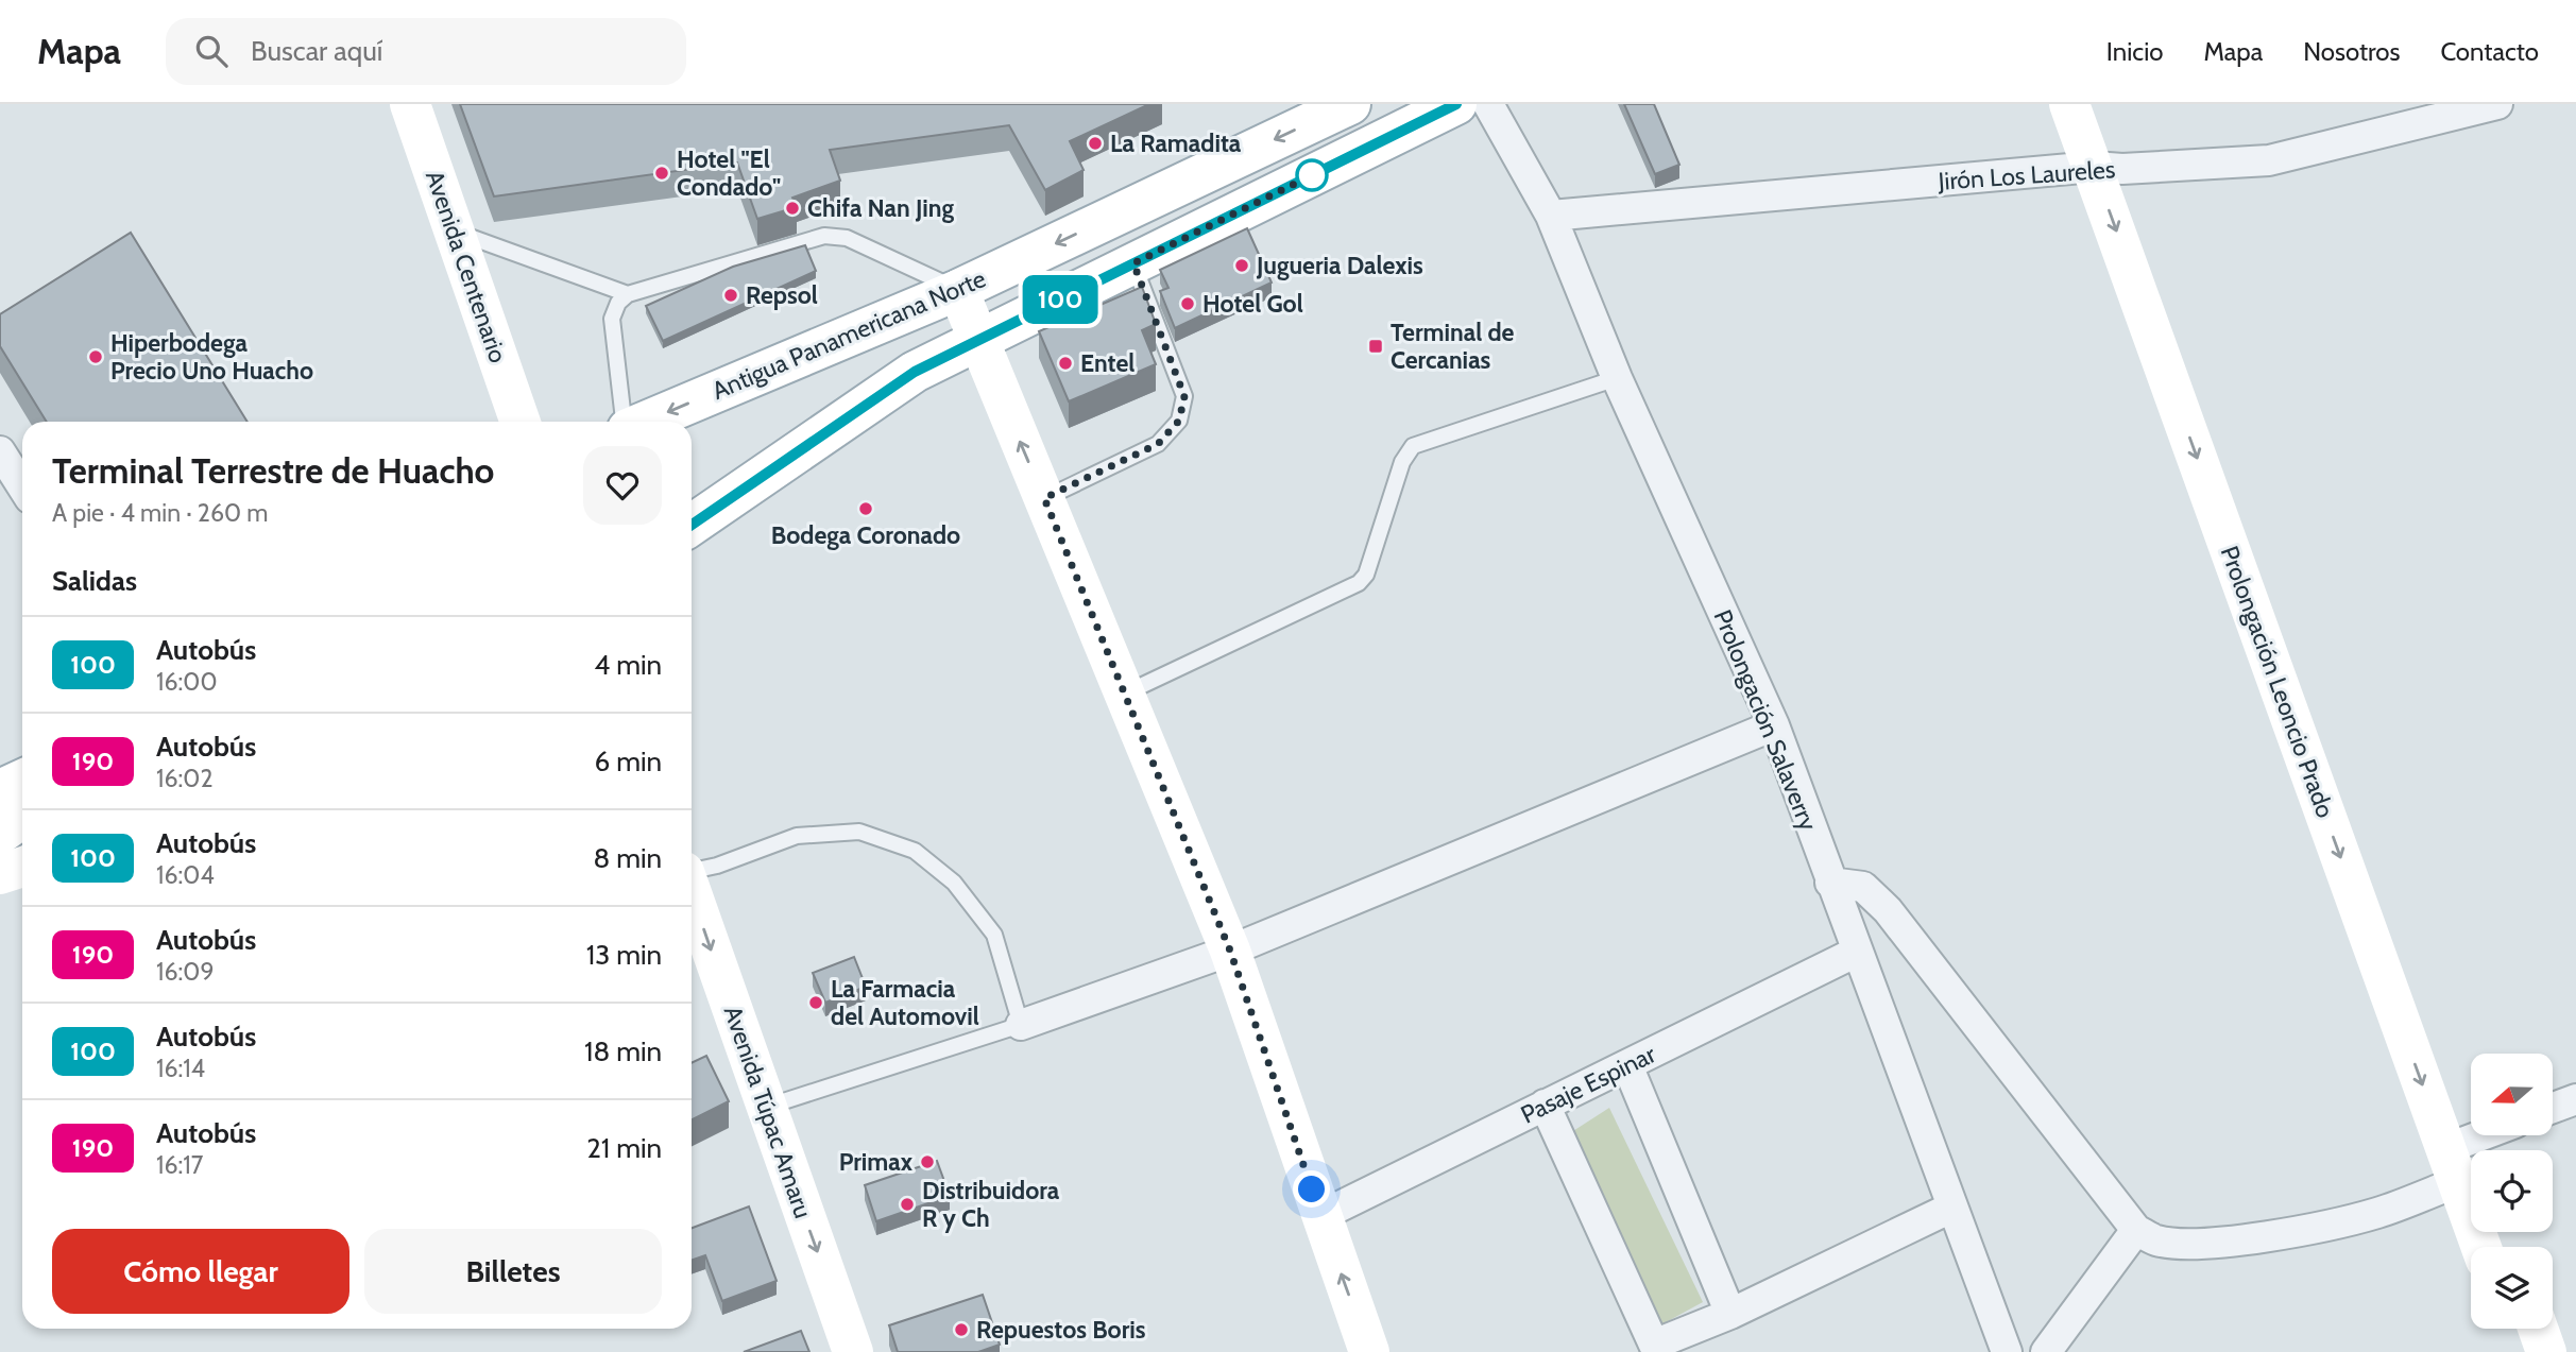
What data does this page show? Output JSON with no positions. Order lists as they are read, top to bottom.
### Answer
{
  "streets": {
    "main road": [
      "Avenida Centenario",
      "Antigua Panamericana Norte",
      "Prolongación Leoncio Prado",
      "Avenida Túpac Amaru"
    ],
    "street": ["Jirón Los Laureles", "Prolongación Salaverry", "Pasaje Espinar"]
  },
  "crossings": [
    ["Jirón Los Laureles", "Prolongación Leoncio Prado"],
    ["Jirón Los Laureles", "Prolongación Salaverry"],
    ["Prolongación Salaverry", "Pasaje Espinar"]
  ],
  "one_way": ["Avenida Túpac Amaru"],
  "places": {
    "other": [
      "La Ramadita",
      "Hotel \"El Condado\"",
      "Chifa Nan Jing",
      "Jugueria Dalexis",
      "Repsol",
      "Hotel Gol",
      "Hiperbodega Precio Uno Huacho",
      "Entel",
      "Bodega Coronado",
      "La Farmacia del Automovil",
      "Primax",
      "Distribuidora R y Ch",
      "Repuestos Boris"
    ],
    "transit": ["Terminal de Cercanias"]
  },
  "lines": ["bus line 100"],
  "north": "left",
  "page": {
    "header": "Mapa",
    "search": "Buscar aquí",
    "nav": [
      "Inicio",
      "Mapa",
      "Nosotros",
      "Contacto"
    ],
    "on_map": "100",
    "heading": [
      ["Terminal Terrestre de Huacho", "A pie · 4 min · 260 m"],
      "Salidas"
    ],
    "list": [
      {
        "mark": "100",
        "name": "Autobús",
        "note": "16:00",
        "value": "4 min"
      },
      {
        "mark": "190",
        "name": "Autobús",
        "note": "16:02",
        "value": "6 min"
      },
      {
        "mark": "100",
        "name": "Autobús",
        "note": "16:04",
        "value": "8 min"
      },
      {
        "mark": "190",
        "name": "Autobús",
        "note": "16:09",
        "value": "13 min"
      },
      {
        "mark": "100",
        "name": "Autobús",
        "note": "16:14",
        "value": "18 min"
      },
      {
        "mark": "190",
        "name": "Autobús",
        "note": "16:17",
        "value": "21 min"
      }
    ],
    "buttons": ["Cómo llegar", "Billetes"]
  }
}
